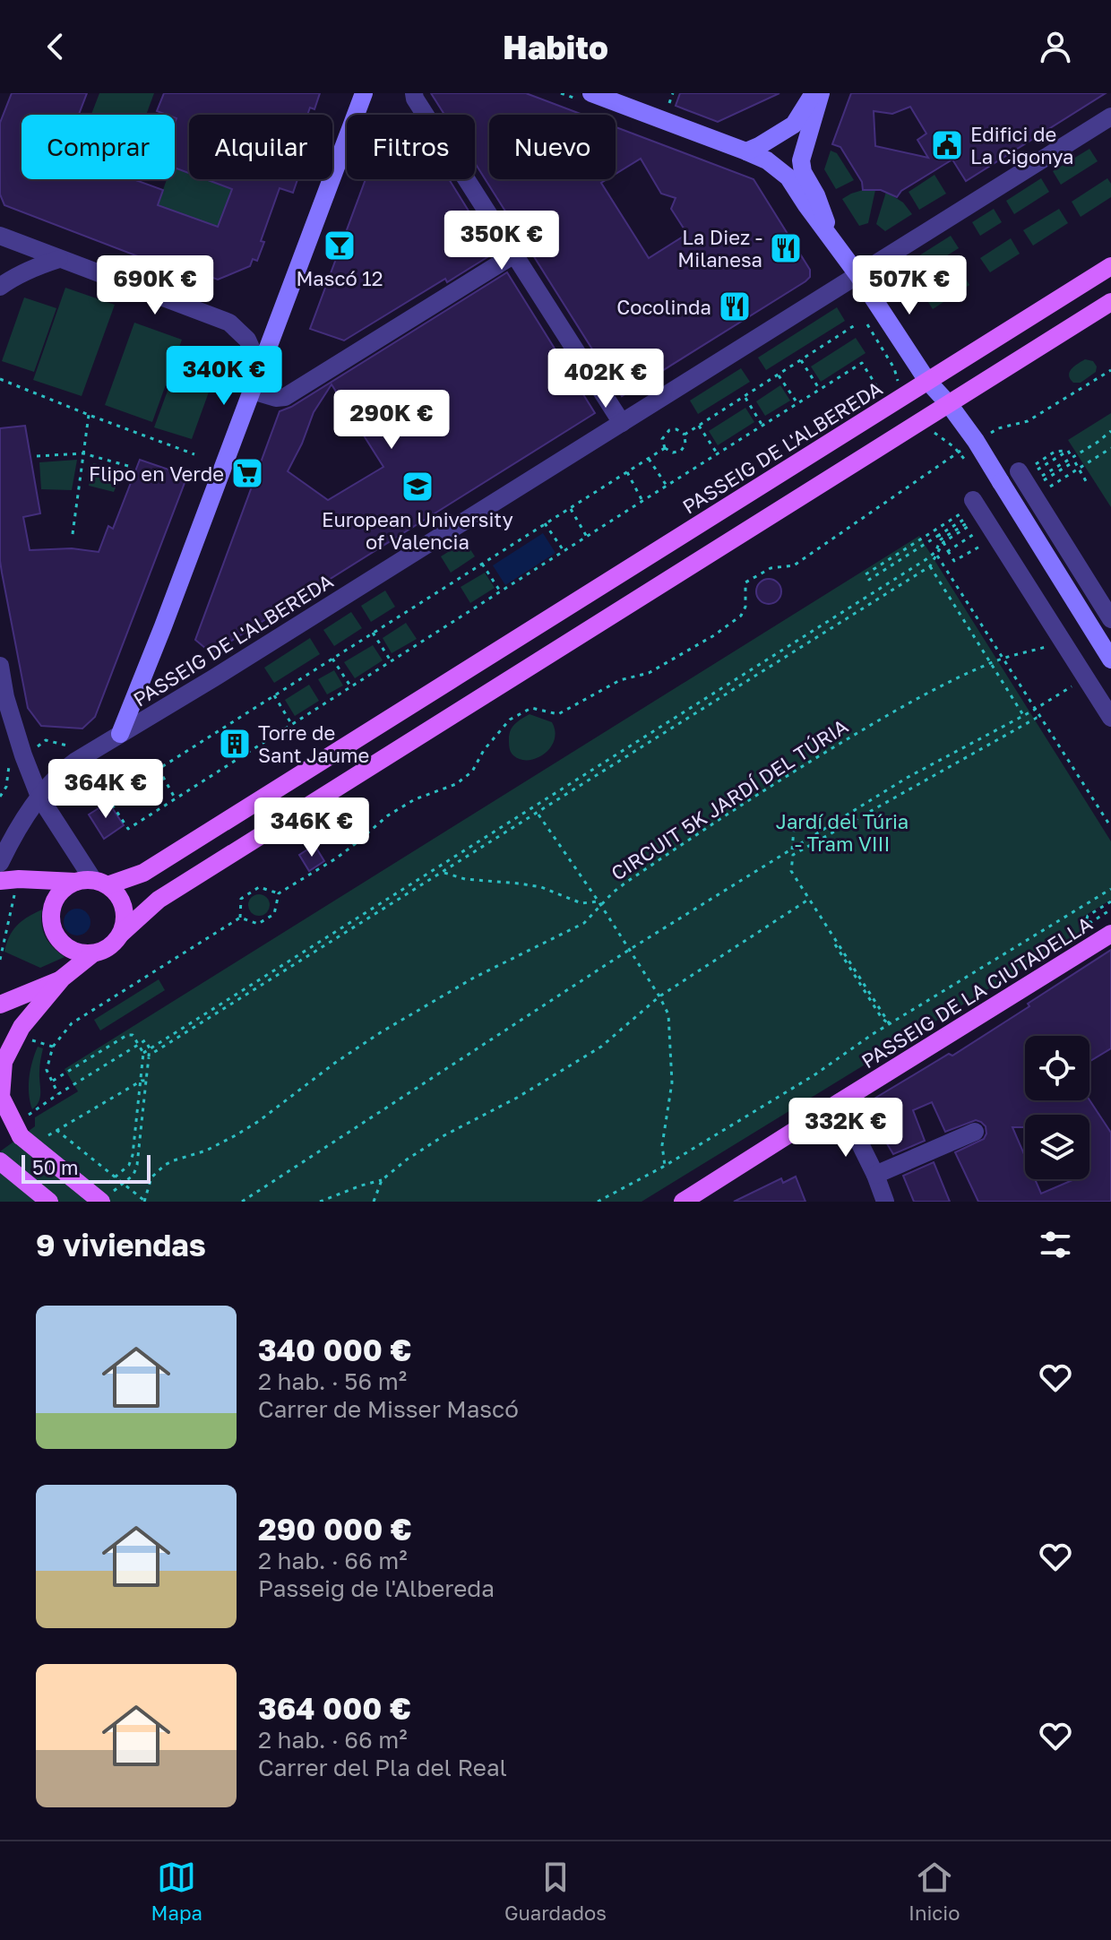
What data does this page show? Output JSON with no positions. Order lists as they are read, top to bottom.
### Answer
{
  "streets": {
    "main road": ["PASSEIG DE L'ALBEREDA", "PASSEIG DE LA CIUTADELLA"],
    "path": ["CIRCUIT 5K JARDÍ DEL TÚRIA"]
  },
  "parks": ["Jardí del Túria - Tram VIII"],
  "places": {
    "public building": ["Edifici de La Cigonya"],
    "bar": ["Mascó 12"],
    "restaurant": ["La Diez - Milanesa", "Cocolinda"],
    "supermarket": ["Flipo en Verde"],
    "school or university": ["European University of Valencia"],
    "building": ["Torre de Sant Jaume"]
  },
  "scale_bar": "50 m",
  "page": {
    "header": "Habito",
    "chip": [
      "Comprar",
      "Alquilar",
      "Filtros",
      "Nuevo"
    ],
    "price": [
      "350K €",
      "690K €",
      "507K €",
      "340K €",
      "402K €",
      "290K €",
      "364K €",
      "346K €",
      "332K €"
    ],
    "scale": "50 m",
    "heading": "9 viviendas",
    "list": [
      {
        "name": "340 000 €",
        "note": "2 hab. · 56 m² · Carrer de Misser Mascó"
      },
      {
        "name": "290 000 €",
        "note": "2 hab. · 66 m² · Passeig de l'Albereda"
      },
      {
        "name": "364 000 €",
        "note": "2 hab. · 66 m² · Carrer del Pla del Real"
      }
    ],
    "tabs": ["Mapa", "Guardados", "Inicio"]
  }
}
